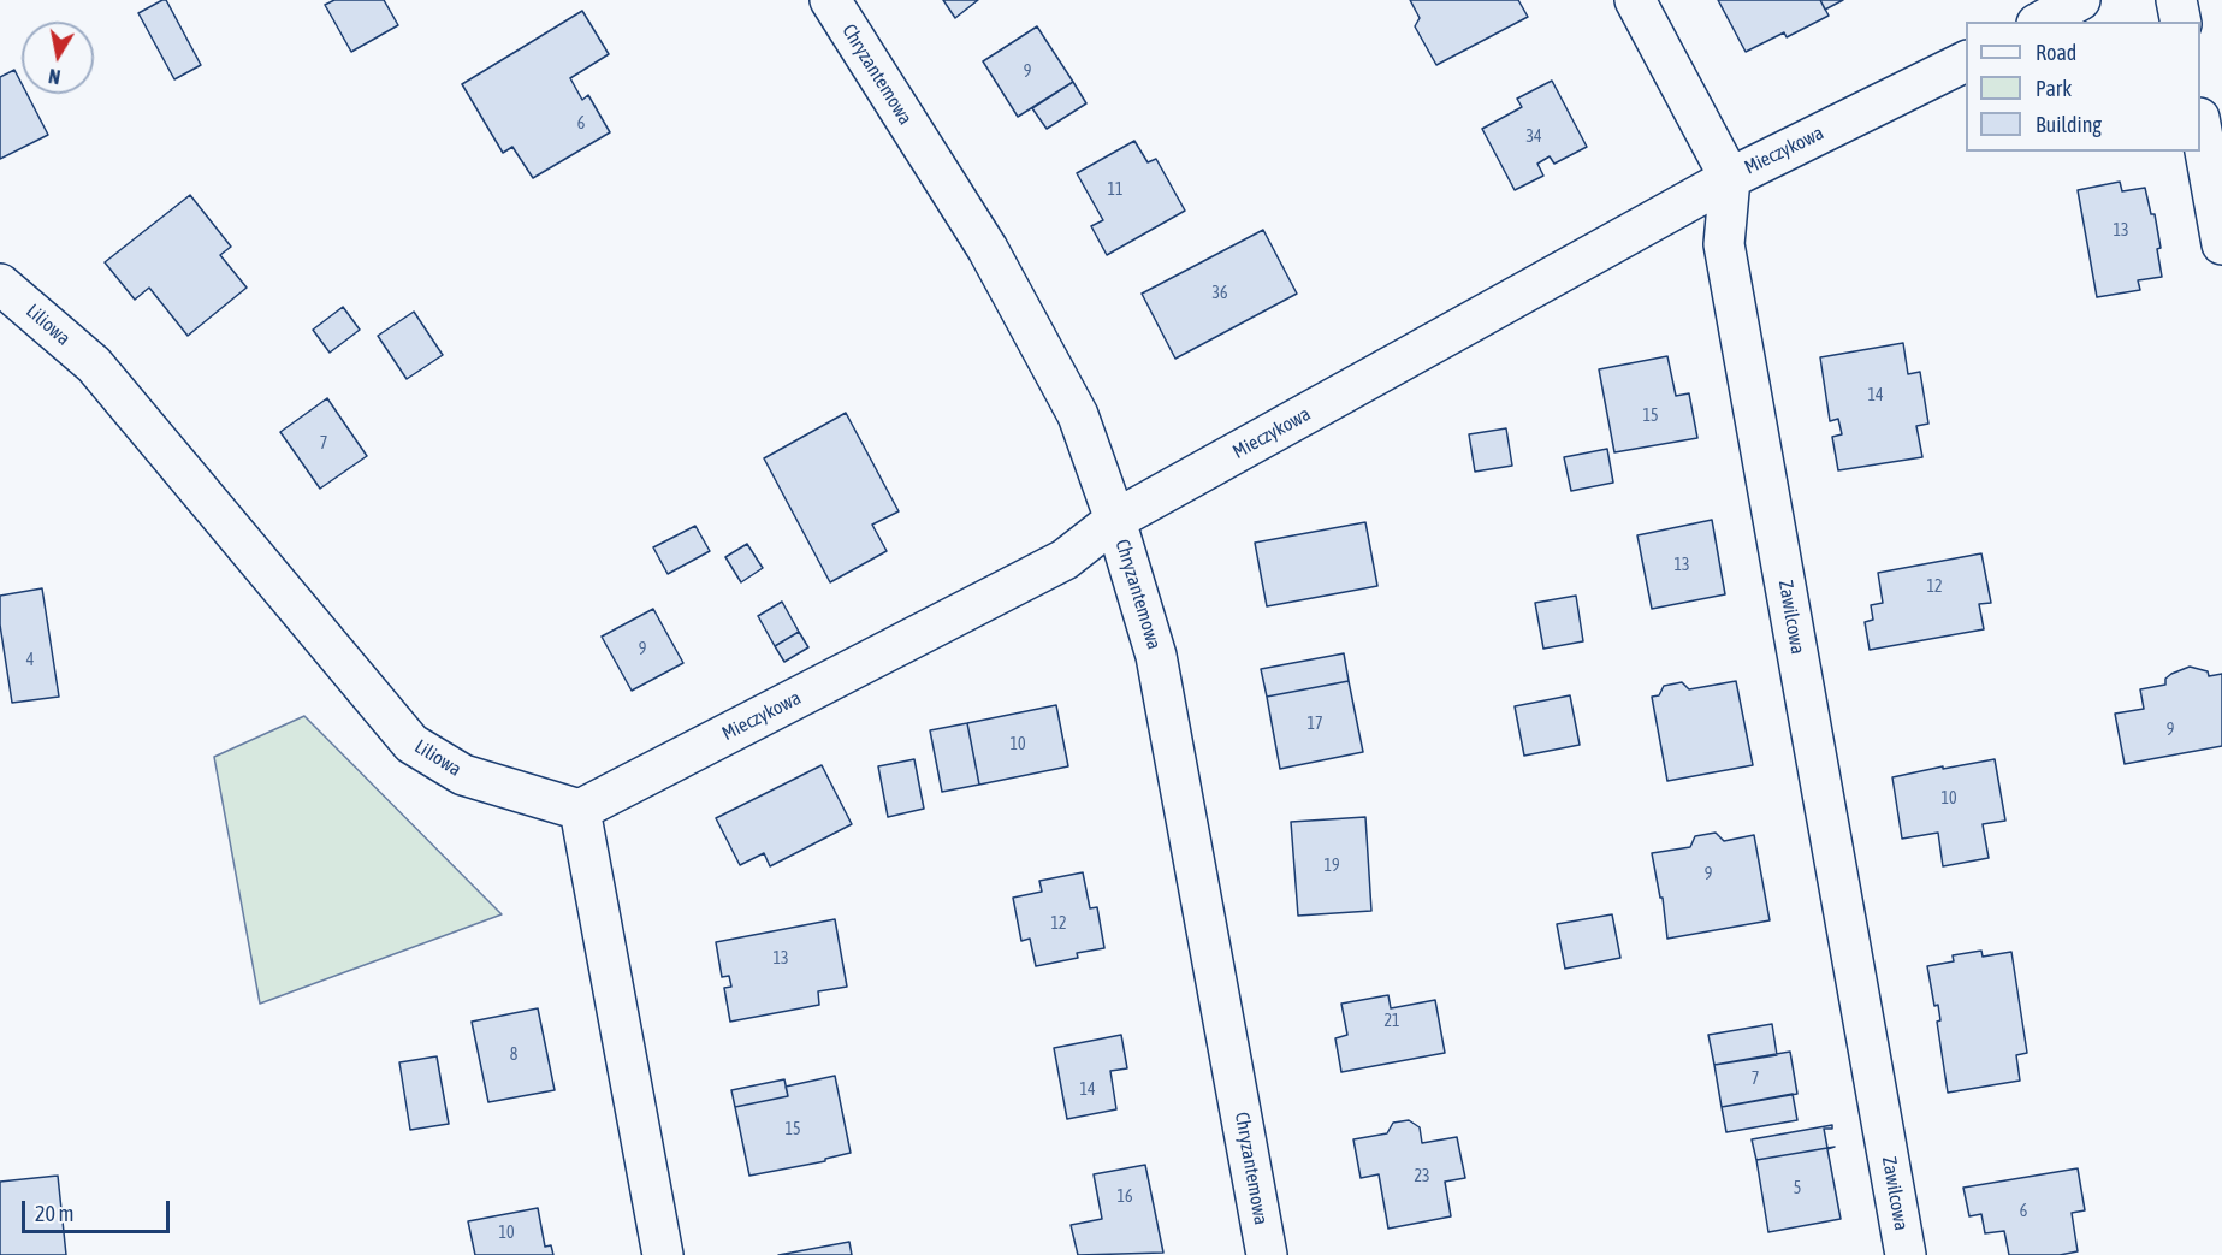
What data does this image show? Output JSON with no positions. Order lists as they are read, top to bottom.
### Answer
{
  "streets": {
    "street": [
      "Chryzantemowa",
      "Mieczykowa",
      "Liliowa",
      "Zawilcowa"
    ]
  },
  "crossings": [
    ["Chryzantemowa", "Mieczykowa"],
    ["Mieczykowa", "Liliowa"],
    ["Mieczykowa", "Zawilcowa"]
  ],
  "house_numbers": [
    "9",
    "6",
    "34",
    "11",
    "13",
    "36",
    "14",
    "15",
    "7",
    "13",
    "12",
    "9",
    "4",
    "17",
    "9",
    "10",
    "10",
    "19",
    "9",
    "12",
    "13",
    "21",
    "8",
    "7",
    "14",
    "15",
    "23",
    "5",
    "16",
    "6",
    "10"
  ],
  "legend": ["Road", "Park", "Building"],
  "scale_bar": "20 m",
  "north": "bottom"
}
